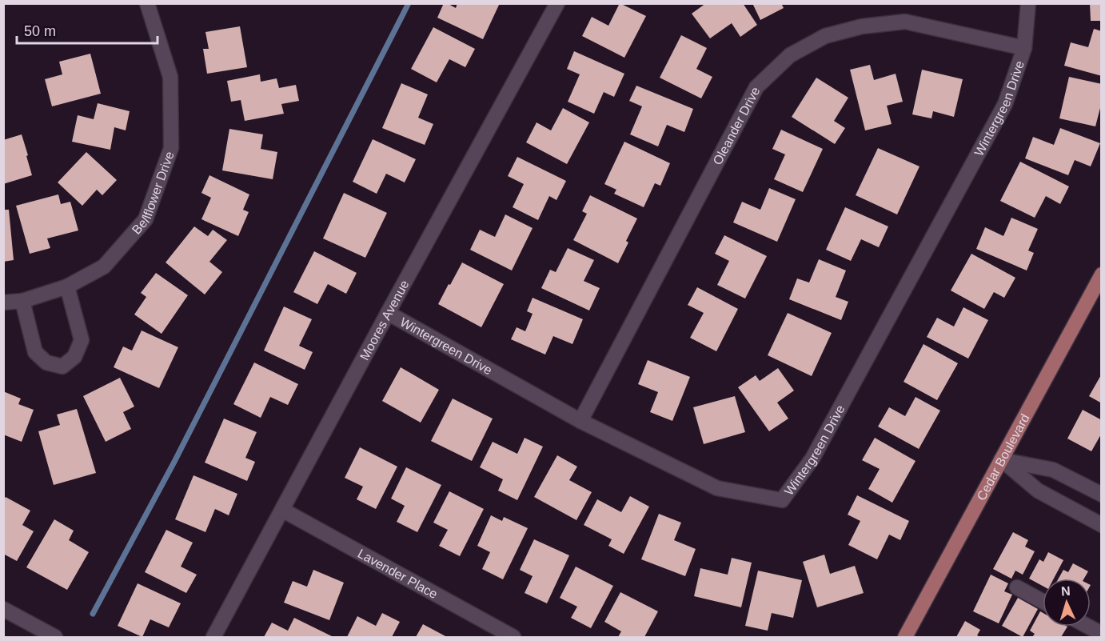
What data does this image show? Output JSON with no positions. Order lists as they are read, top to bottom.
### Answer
{
  "streets": {
    "main road": ["Cedar Boulevard"],
    "street": [
      "Wintergreen Drive",
      "Oleander Drive",
      "Bellflower Drive",
      "Moores Avenue",
      "Lavender Place"
    ]
  },
  "crossings": [
    ["Wintergreen Drive", "Oleander Drive"],
    ["Wintergreen Drive", "Moores Avenue"],
    ["Moores Avenue", "Lavender Place"]
  ],
  "scale_bar": "50 m",
  "north": "top"
}
